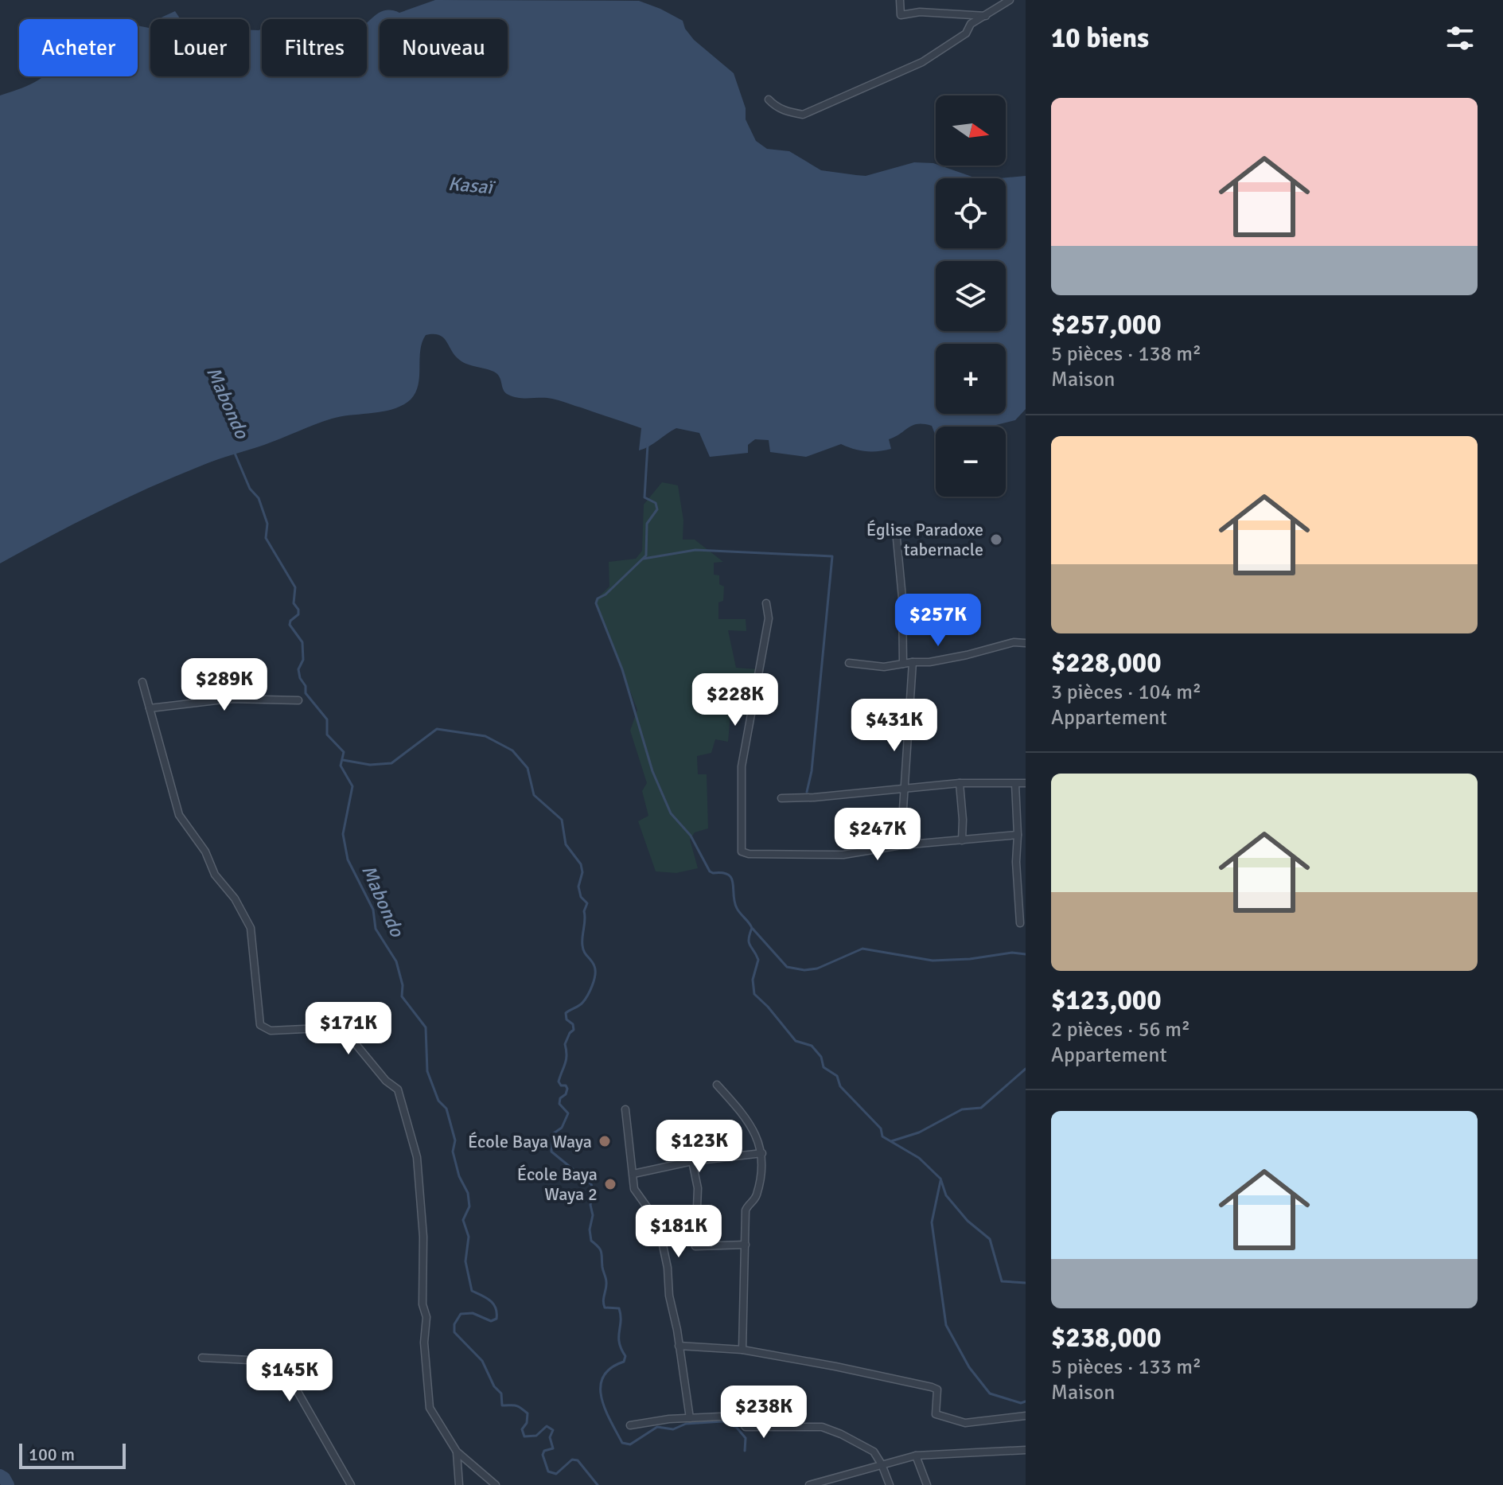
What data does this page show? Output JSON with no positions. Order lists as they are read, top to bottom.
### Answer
{
  "water": ["Kasaï", "Mabondo"],
  "places": ["Église Paradoxe tabernacle", "École Baya Waya", "École Baya Waya 2"],
  "scale_bar": "100 m",
  "north": "right",
  "page": {
    "heading": "10 biens",
    "chip": [
      "Acheter",
      "Louer",
      "Filtres",
      "Nouveau"
    ],
    "list": [
      {
        "name": "$257,000",
        "note": "5 pièces · 138 m² · Maison"
      },
      {
        "name": "$228,000",
        "note": "3 pièces · 104 m² · Appartement"
      },
      {
        "name": "$123,000",
        "note": "2 pièces · 56 m² · Appartement"
      },
      {
        "name": "$238,000",
        "note": "5 pièces · 133 m² · Maison"
      }
    ],
    "map_buttons": ["+", "−"],
    "price": [
      "$257K",
      "$289K",
      "$228K",
      "$431K",
      "$247K",
      "$171K",
      "$123K",
      "$181K",
      "$145K",
      "$238K"
    ],
    "scale": "100 m"
  }
}
